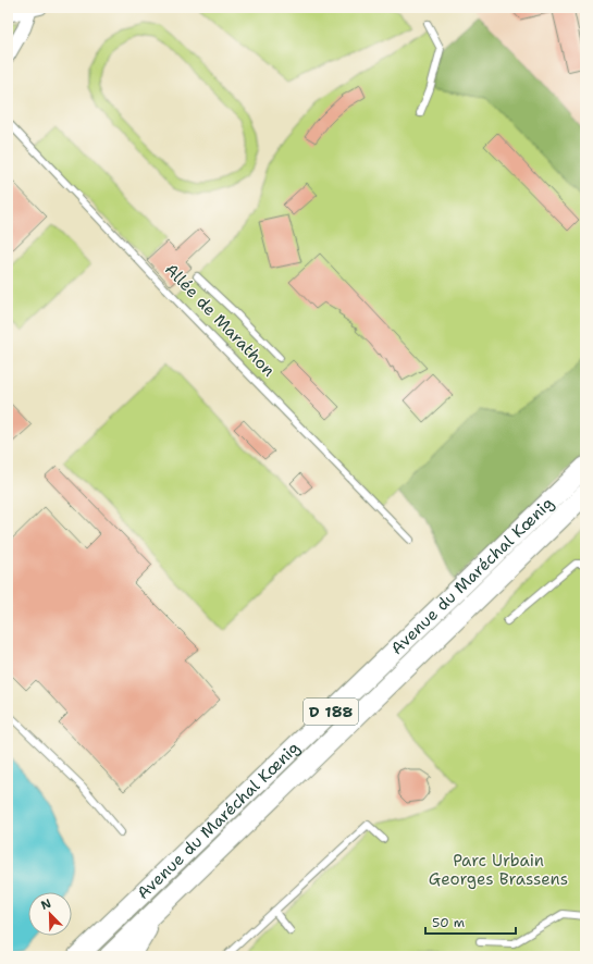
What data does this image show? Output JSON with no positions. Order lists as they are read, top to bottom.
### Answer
{
  "streets": {
    "main road": ["Avenue du Maréchal Kœnig", "D 188"],
    "lane": ["Allée de Marathon"]
  },
  "parks": ["Parc Urbain Georges Brassens"],
  "scale_bar": "50 m",
  "north": "top left"
}
